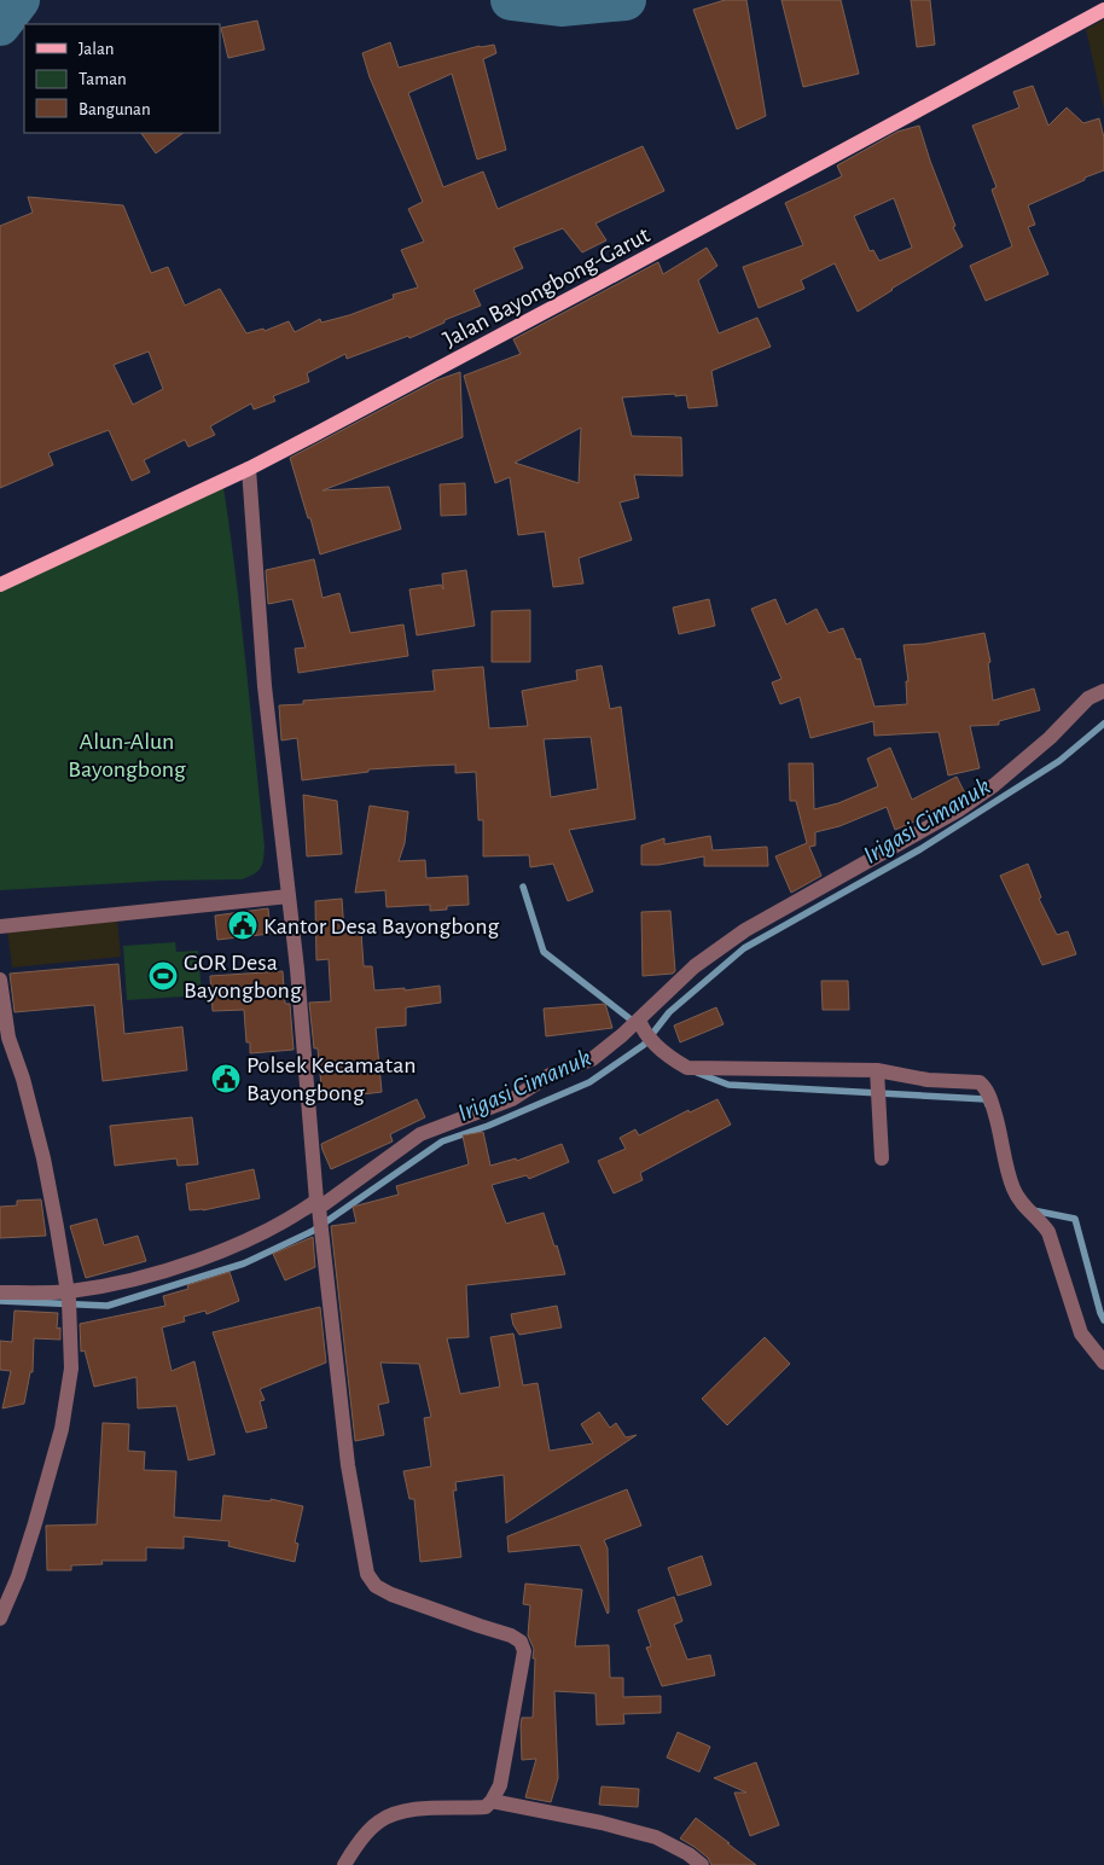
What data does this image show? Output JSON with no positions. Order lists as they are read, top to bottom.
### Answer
{
  "streets": {
    "main road": ["Jalan Bayongbong-Garut"]
  },
  "water": ["Irigasi Cimanuk"],
  "parks": ["Alun-Alun Bayongbong"],
  "places": {
    "public building": ["Kantor Desa Bayongbong", "Polsek Kecamatan Bayongbong"],
    "sports": ["GOR Desa Bayongbong"]
  },
  "legend": ["Jalan", "Taman", "Bangunan"]
}
